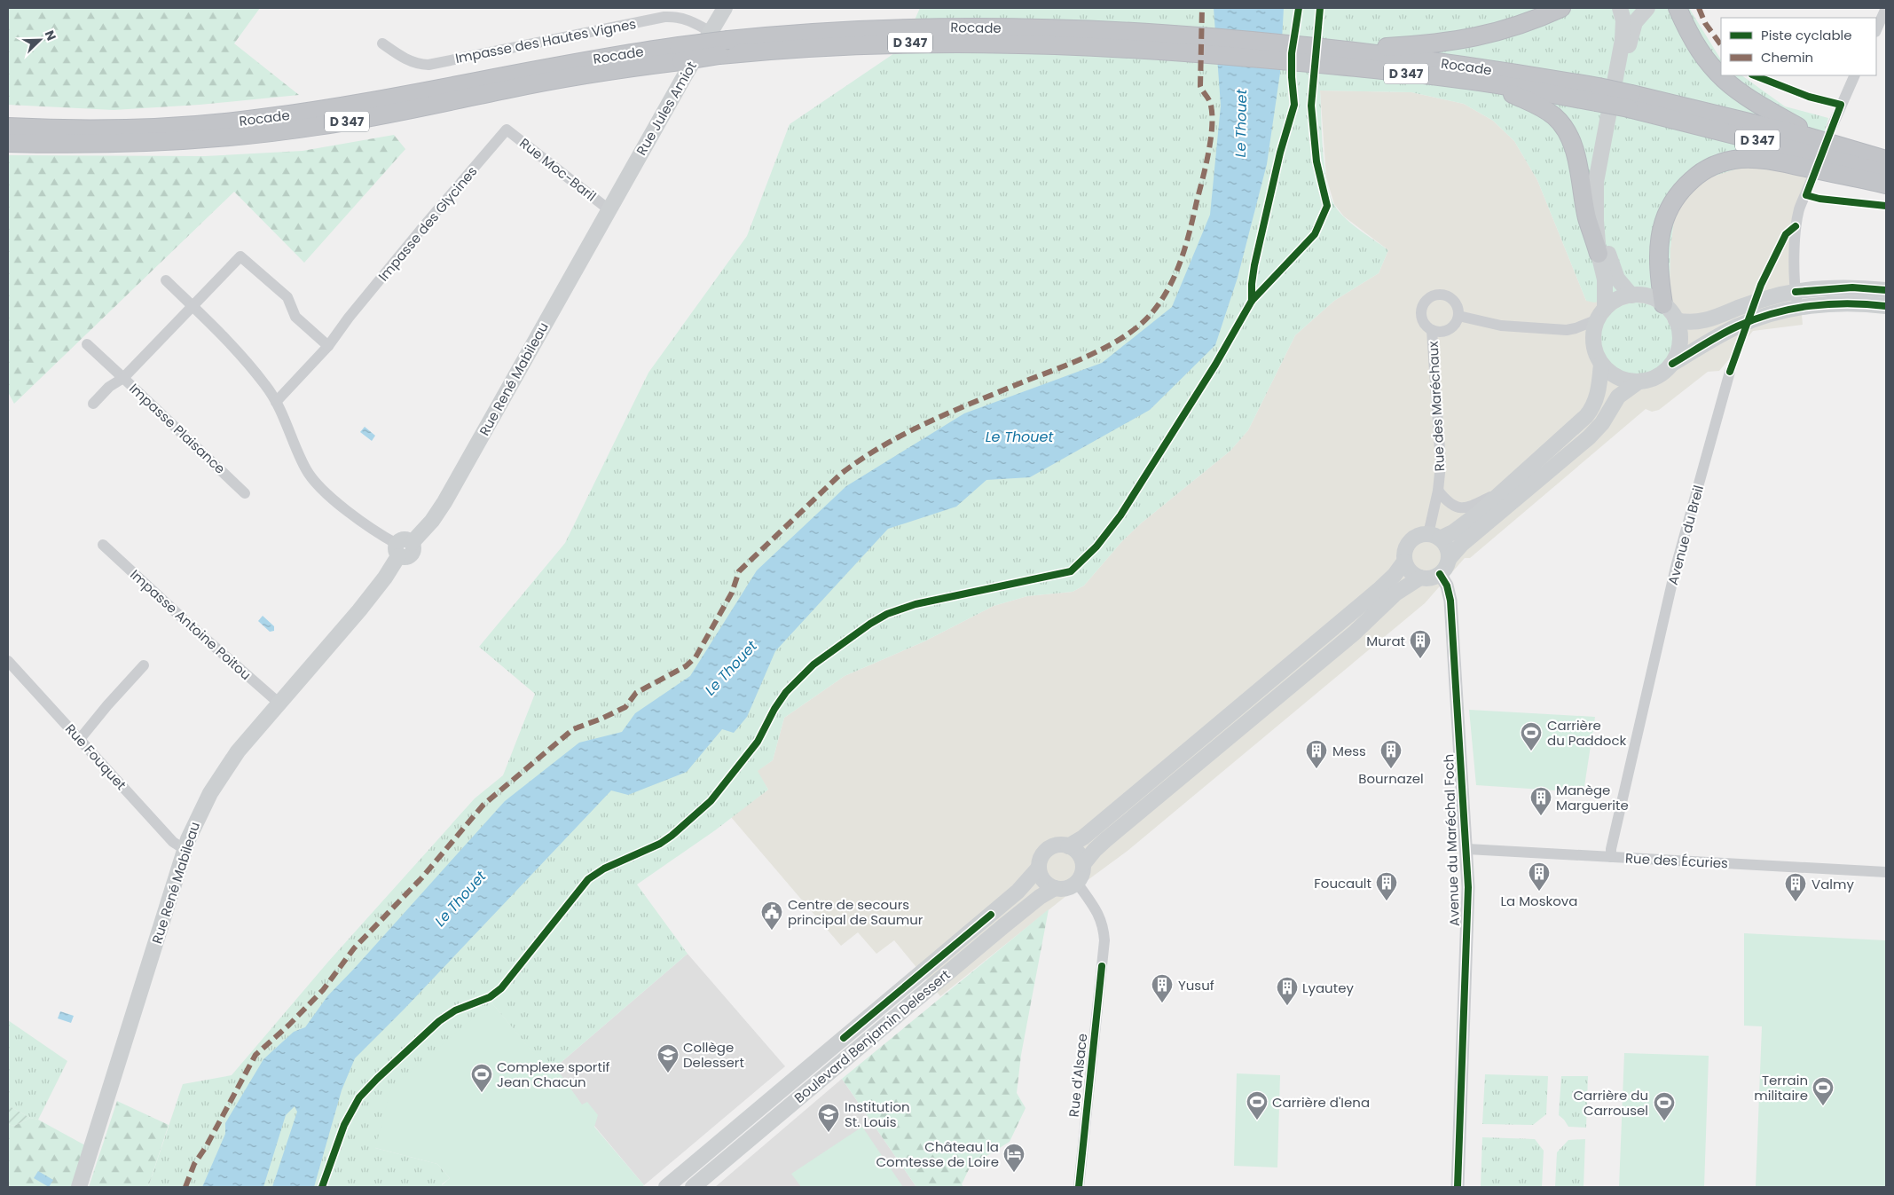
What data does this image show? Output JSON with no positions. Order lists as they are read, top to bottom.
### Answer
{
  "streets": {
    "highway": ["Rocade", "D 347"],
    "main road": ["Rue Jules Amiot", "Rue René Mabileau", "Boulevard Benjamin Delessert"],
    "street": [
      "Impasse des Hautes Vignes",
      "Rue Moc-Baril",
      "Impasse des Glycines",
      "Rue des Maréchaux",
      "Impasse Plaisance",
      "Avenue du Breil",
      "Impasse Antoine Poitou",
      "Rue Fouquet",
      "Avenue du Maréchal Foch",
      "Rue des Écuries",
      "Rue d'Alsace"
    ]
  },
  "crossings": [
    ["Rocade", "D 347"],
    ["Impasse des Hautes Vignes", "Rue Jules Amiot"],
    ["Rue Jules Amiot", "Rue Moc-Baril"],
    ["Rue Jules Amiot", "Rue René Mabileau"],
    ["Rue Moc-Baril", "Impasse des Glycines"],
    ["Rue Moc-Baril", "Rue René Mabileau"],
    ["Impasse des Glycines", "Impasse Plaisance"],
    ["Rue René Mabileau", "Impasse Antoine Poitou"],
    ["Rue René Mabileau", "Rue Fouquet"],
    ["Rue des Maréchaux", "Avenue du Maréchal Foch"],
    ["Avenue du Breil", "Rue des Écuries"],
    ["Avenue du Maréchal Foch", "Rue des Écuries"],
    ["Boulevard Benjamin Delessert", "Rue d'Alsace"]
  ],
  "water": ["Le Thouet"],
  "places": {
    "building": [
      "Murat",
      "Mess",
      "Bournazel",
      "Manège Marguerite",
      "La Moskova",
      "Foucault",
      "Valmy",
      "Yusuf",
      "Lyautey"
    ],
    "sports": [
      "Carrière du Paddock",
      "Complexe sportif Jean Chacun",
      "Terrain militaire",
      "Carrière d'Iena",
      "Carrière du Carrousel"
    ],
    "public building": ["Centre de secours principal de Saumur"],
    "school or university": ["Collège Delessert", "Institution St. Louis"],
    "hotel": ["Château la Comtesse de Loire"]
  },
  "legend": ["Piste cyclable", "Chemin"],
  "north": "top right"
}
